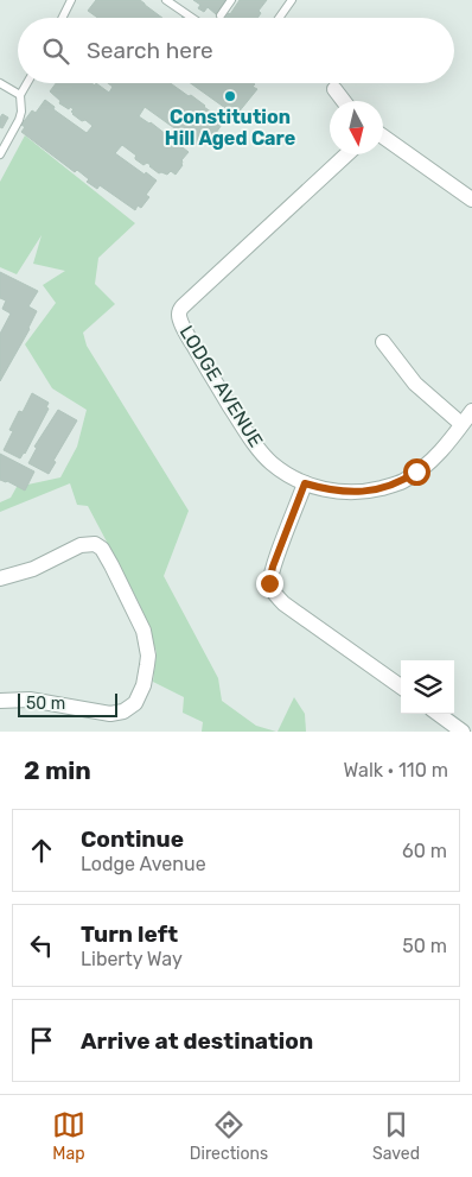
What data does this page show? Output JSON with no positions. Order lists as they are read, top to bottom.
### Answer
{
  "streets": {
    "street": ["LODGE AVENUE"]
  },
  "places": ["Constitution Hill Aged Care"],
  "scale_bar": "50 m",
  "north": "bottom",
  "page": {
    "search": "Search here",
    "scale": "50 m",
    "heading": ["2 min", "Walk · 110 m"],
    "list": [
      ["Continue", "Lodge Avenue", "60 m"],
      ["Turn left", "Liberty Way", "50 m"],
      "Arrive at destination"
    ],
    "nav": ["Map", "Directions", "Saved"]
  }
}
